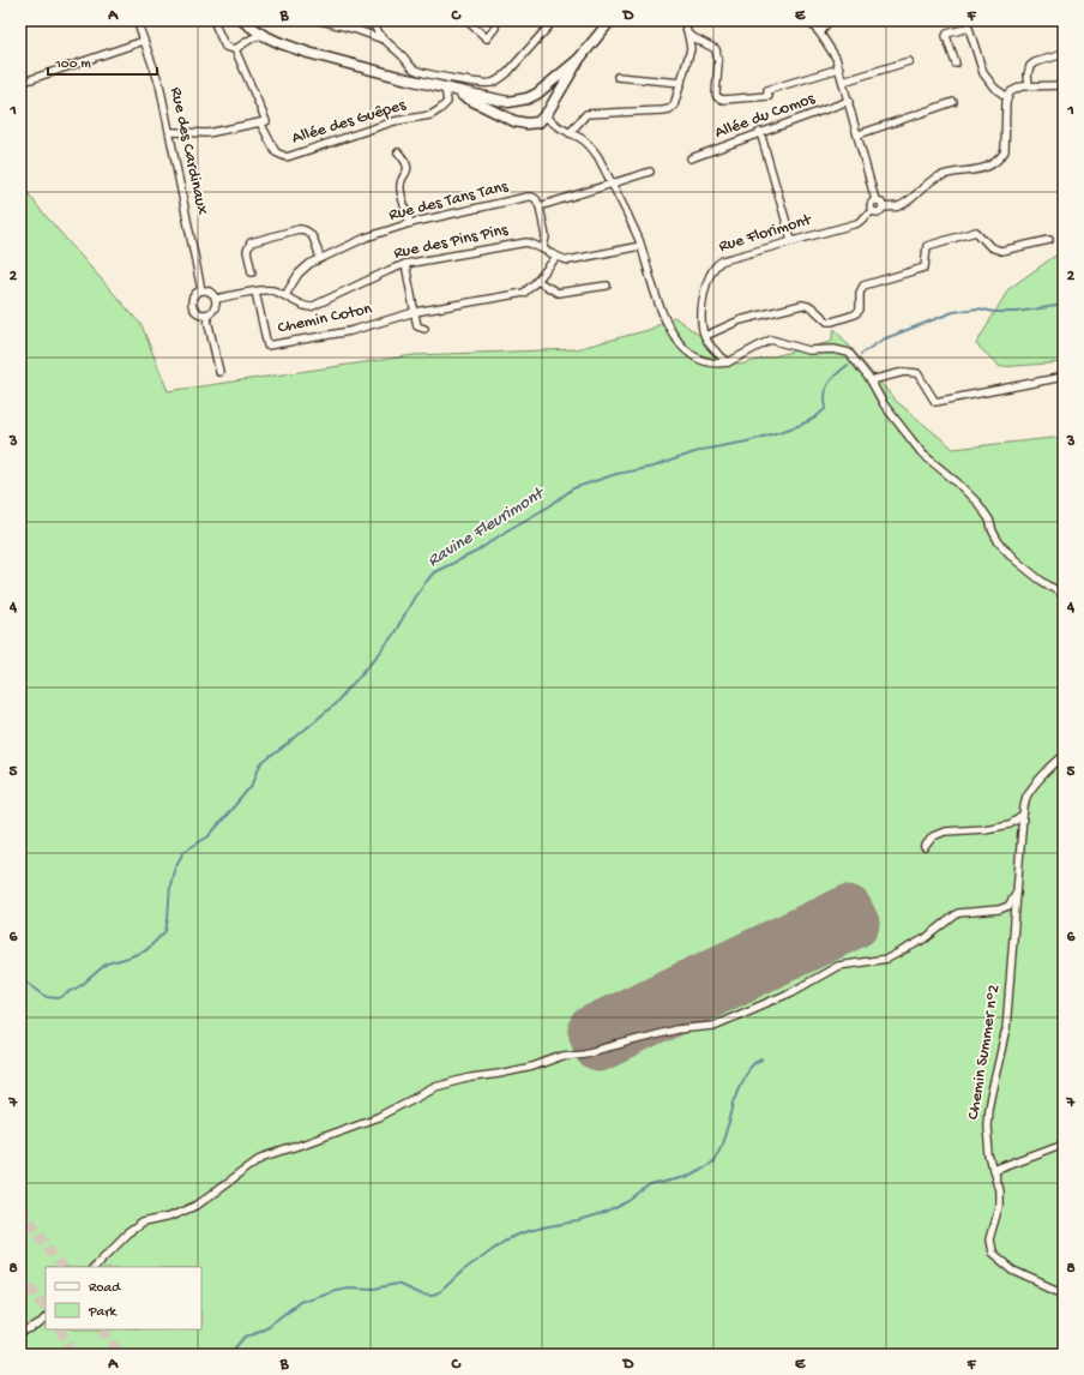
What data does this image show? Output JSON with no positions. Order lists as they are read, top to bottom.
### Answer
{
  "streets": {
    "street": [
      "Allée du Comos",
      "Allée des Guêpes",
      "Rue des Cardinaux",
      "Rue des Tans Tans",
      "Rue Florimont",
      "Rue des Pins Pins",
      "Chemin Coton",
      "Chemin Summer n°2"
    ]
  },
  "crossings": [
    ["Rue des Cardinaux", "Rue des Pins Pins"],
    ["Rue des Tans Tans", "Rue des Pins Pins"],
    ["Rue des Pins Pins", "Chemin Coton"]
  ],
  "water": ["Ravine Fleurimont"],
  "legend": ["Road", "Park"],
  "scale_bar": "100 m",
  "grid": {
    "columns": [
      "A",
      "B",
      "C",
      "D",
      "E",
      "F"
    ],
    "rows": [
      "1",
      "2",
      "3",
      "4",
      "5",
      "6",
      "7",
      "8"
    ]
  }
}
